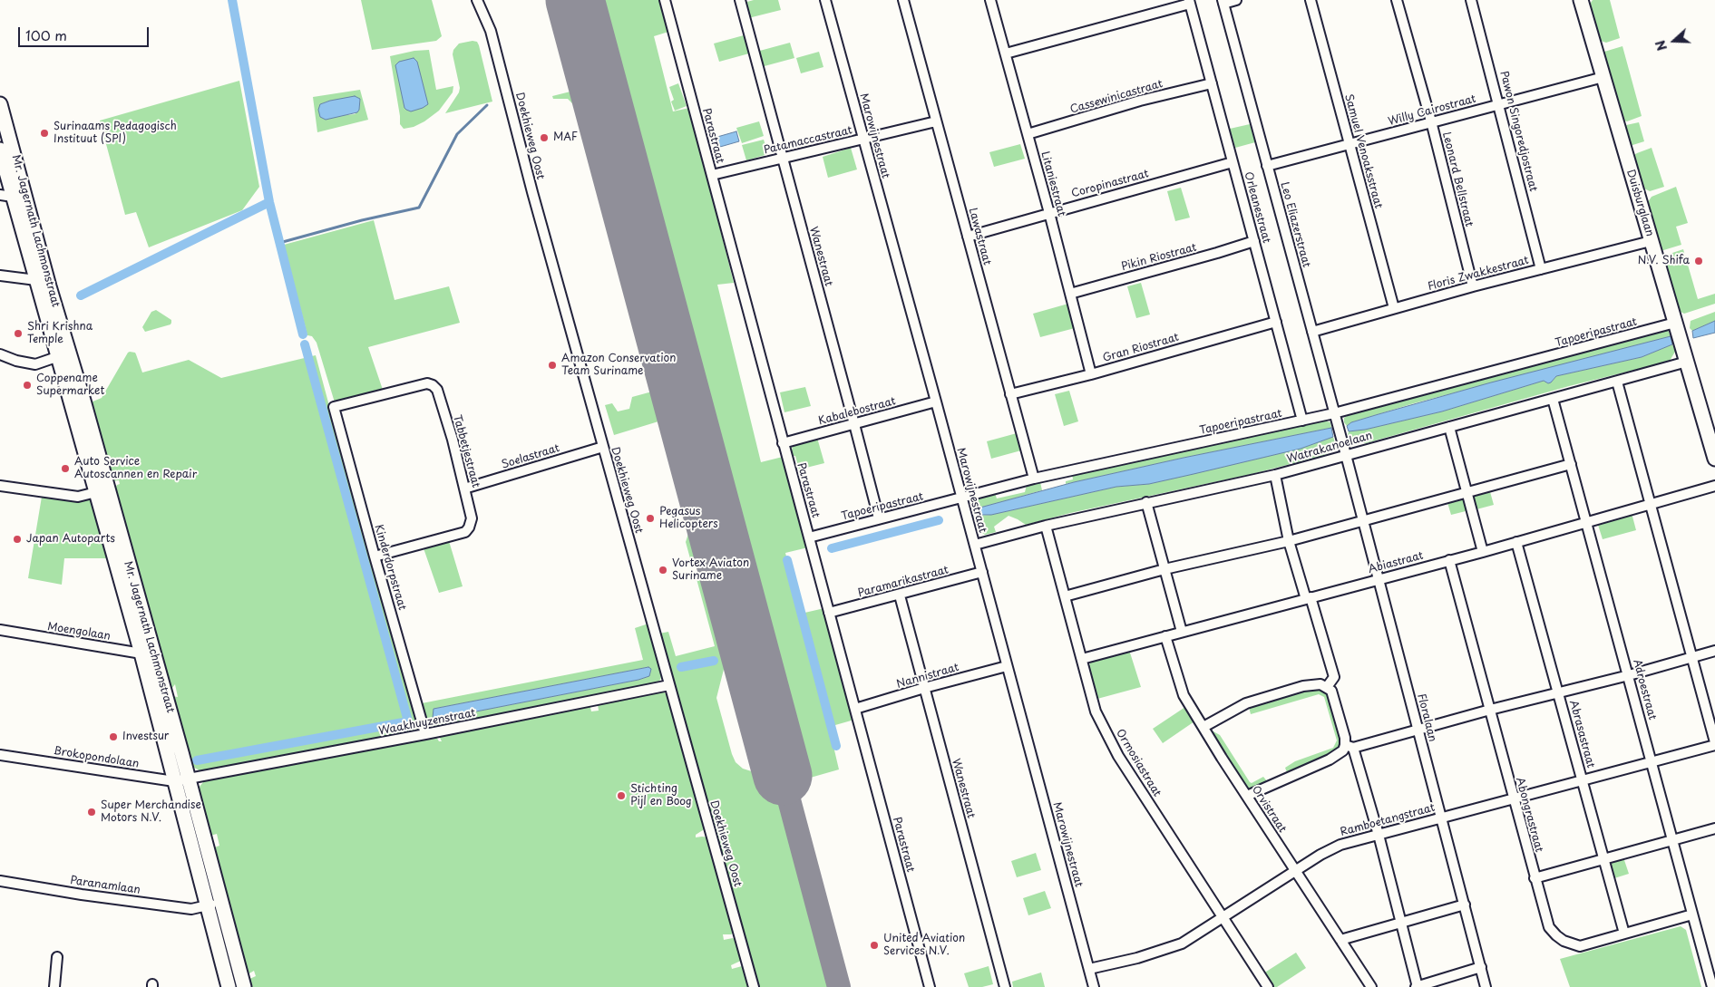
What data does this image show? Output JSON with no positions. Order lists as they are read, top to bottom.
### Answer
{
  "streets": {
    "main road": ["Duisburglaan", "Mr. Jagernath Lachmonstraat"],
    "street": [
      "Cassewinicastraat",
      "Willy Cairostraat",
      "Pawon Singoredjostraat",
      "Doekhieweg Oost",
      "Parastraat",
      "Marowijnestraat",
      "Patamaccastraat",
      "Samuel Venoaksstraat",
      "Leonard Bellstraat",
      "Litaniestraat",
      "Coropinastraat",
      "Orleanestraat",
      "Leo Eliazerstraat",
      "Lawastraat",
      "Wanestraat",
      "Pikin Riostraat",
      "Floris Zwakkestraat",
      "Tapoeripastraat",
      "Gran Riostraat",
      "Kabalebostraat",
      "Watrakanoelaan",
      "Tabbetjestraat",
      "Soelastraat",
      "Abiastraat",
      "Kinderdorpstraat",
      "Paramarikastraat",
      "Moengolaan",
      "Nannistraat",
      "Adroestraat",
      "Floralaan",
      "Waakhuyzenstraat",
      "Abrasastraat",
      "Brokopondolaan",
      "Ormosiastraat",
      "Orvistraat",
      "Abongrastraat",
      "Ramboetangstraat",
      "Paranamlaan"
    ]
  },
  "crossings": [
    ["Cassewinicastraat", "Litaniestraat"],
    ["Cassewinicastraat", "Orleanestraat"],
    ["Willy Cairostraat", "Pawon Singoredjostraat"],
    ["Willy Cairostraat", "Samuel Venoaksstraat"],
    ["Willy Cairostraat", "Leonard Bellstraat"],
    ["Willy Cairostraat", "Duisburglaan"],
    ["Willy Cairostraat", "Leo Eliazerstraat"],
    ["Pawon Singoredjostraat", "Floris Zwakkestraat"],
    ["Doekhieweg Oost", "Soelastraat"],
    ["Doekhieweg Oost", "Waakhuyzenstraat"],
    ["Parastraat", "Patamaccastraat"],
    ["Parastraat", "Tapoeripastraat"],
    ["Parastraat", "Kabalebostraat"],
    ["Parastraat", "Paramarikastraat"],
    ["Parastraat", "Nannistraat"],
    ["Marowijnestraat", "Patamaccastraat"],
    ["Marowijnestraat", "Tapoeripastraat"],
    ["Marowijnestraat", "Kabalebostraat"],
    ["Marowijnestraat", "Watrakanoelaan"],
    ["Marowijnestraat", "Paramarikastraat"],
    ["Marowijnestraat", "Nannistraat"],
    ["Marowijnestraat", "Ramboetangstraat"],
    ["Patamaccastraat", "Lawastraat"],
    ["Patamaccastraat", "Wanestraat"],
    ["Samuel Venoaksstraat", "Floris Zwakkestraat"],
    ["Leonard Bellstraat", "Floris Zwakkestraat"],
    ["Litaniestraat", "Coropinastraat"],
    ["Litaniestraat", "Pikin Riostraat"],
    ["Litaniestraat", "Gran Riostraat"],
    ["Coropinastraat", "Orleanestraat"],
    ["Coropinastraat", "Lawastraat"],
    ["Duisburglaan", "Floris Zwakkestraat"],
    ["Duisburglaan", "Tapoeripastraat"],
    ["Duisburglaan", "Watrakanoelaan"],
    ["Orleanestraat", "Pikin Riostraat"],
    ["Orleanestraat", "Tapoeripastraat"],
    ["Orleanestraat", "Gran Riostraat"],
    ["Leo Eliazerstraat", "Floris Zwakkestraat"],
    ["Leo Eliazerstraat", "Tapoeripastraat"],
    ["Leo Eliazerstraat", "Watrakanoelaan"],
    ["Leo Eliazerstraat", "Floralaan"],
    ["Mr. Jagernath Lachmonstraat", "Moengolaan"],
    ["Mr. Jagernath Lachmonstraat", "Waakhuyzenstraat"],
    ["Mr. Jagernath Lachmonstraat", "Brokopondolaan"],
    ["Mr. Jagernath Lachmonstraat", "Paranamlaan"],
    ["Lawastraat", "Tapoeripastraat"],
    ["Lawastraat", "Gran Riostraat"],
    ["Wanestraat", "Tapoeripastraat"],
    ["Wanestraat", "Kabalebostraat"],
    ["Wanestraat", "Paramarikastraat"],
    ["Wanestraat", "Nannistraat"],
    ["Watrakanoelaan", "Adroestraat"],
    ["Watrakanoelaan", "Floralaan"],
    ["Watrakanoelaan", "Ormosiastraat"],
    ["Tabbetjestraat", "Soelastraat"],
    ["Tabbetjestraat", "Kinderdorpstraat"],
    ["Abiastraat", "Adroestraat"],
    ["Abiastraat", "Floralaan"],
    ["Abiastraat", "Abrasastraat"],
    ["Abiastraat", "Ormosiastraat"],
    ["Abiastraat", "Orvistraat"],
    ["Abiastraat", "Abongrastraat"],
    ["Kinderdorpstraat", "Waakhuyzenstraat"],
    ["Adroestraat", "Abongrastraat"],
    ["Adroestraat", "Ramboetangstraat"],
    ["Floralaan", "Ramboetangstraat"],
    ["Waakhuyzenstraat", "Brokopondolaan"],
    ["Abrasastraat", "Abongrastraat"],
    ["Abrasastraat", "Ramboetangstraat"],
    ["Ormosiastraat", "Ramboetangstraat"],
    ["Orvistraat", "Ramboetangstraat"],
    ["Abongrastraat", "Ramboetangstraat"]
  ],
  "places": [
    "Surinaams Pedagogisch Instituut (SPI)",
    "MAF",
    "N.V. Shifa",
    "Shri Krishna Temple",
    "Amazon Conservation Team Suriname",
    "Coppename Supermarket",
    "Auto Service Autoscannen en Repair",
    "Pegasus Helicopters",
    "Japan Autoparts",
    "Vortex Aviaton Suriname",
    "Investsur",
    "Stichting Pijl en Boog",
    "Super Merchandise Motors N.V.",
    "United Aviation Services N.V."
  ],
  "scale_bar": "100 m",
  "north": "left"
}
